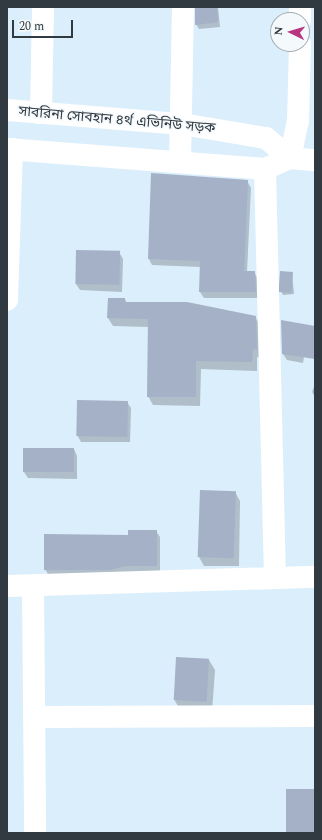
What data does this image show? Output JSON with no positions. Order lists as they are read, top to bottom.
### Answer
{
  "streets": {
    "street": ["সাবরিনা সোবহান ৪র্থ এভিনিউ সড়ক"]
  },
  "scale_bar": "20 m",
  "north": "left"
}
